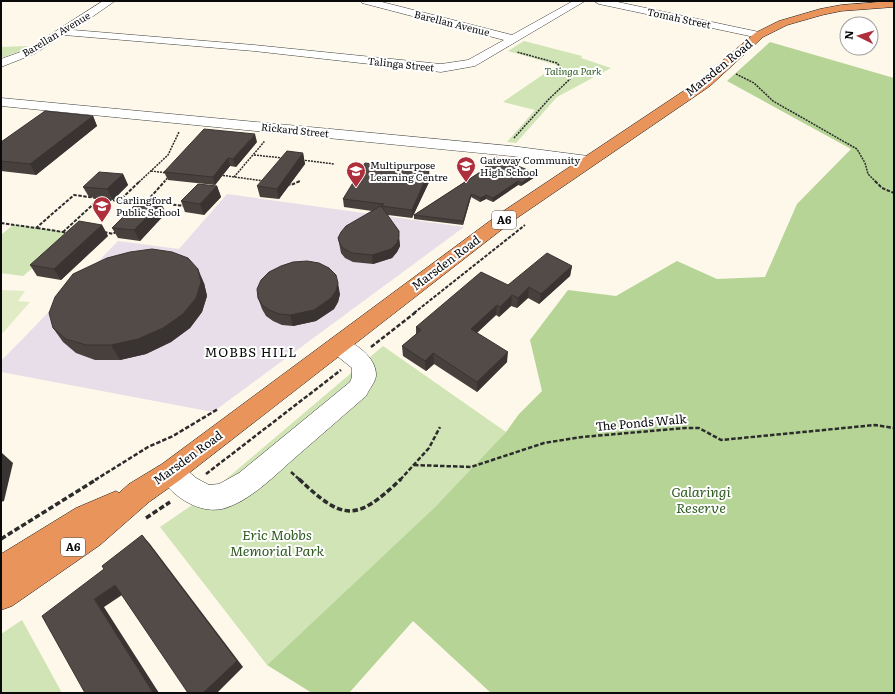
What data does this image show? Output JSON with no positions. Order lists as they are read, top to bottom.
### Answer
{
  "streets": {
    "highway": ["Marsden Road", "A6"],
    "street": [
      "Tomah Street",
      "Barellan Avenue",
      "Talinga Street",
      "Rickard Street"
    ],
    "path": ["The Ponds Walk"]
  },
  "crossings": [
    ["Tomah Street", "Marsden Road"],
    ["Barellan Avenue", "Talinga Street"],
    ["Marsden Road", "Rickard Street"]
  ],
  "districts": ["MOBBS HILL"],
  "parks": ["Talinga Park", "Galaringi Reserve", "Eric Mobbs Memorial Park"],
  "places": {
    "school or university": ["Gateway Community High School", "Multipurpose Learning Centre", "Carlingford Public School"]
  },
  "north": "left"
}
